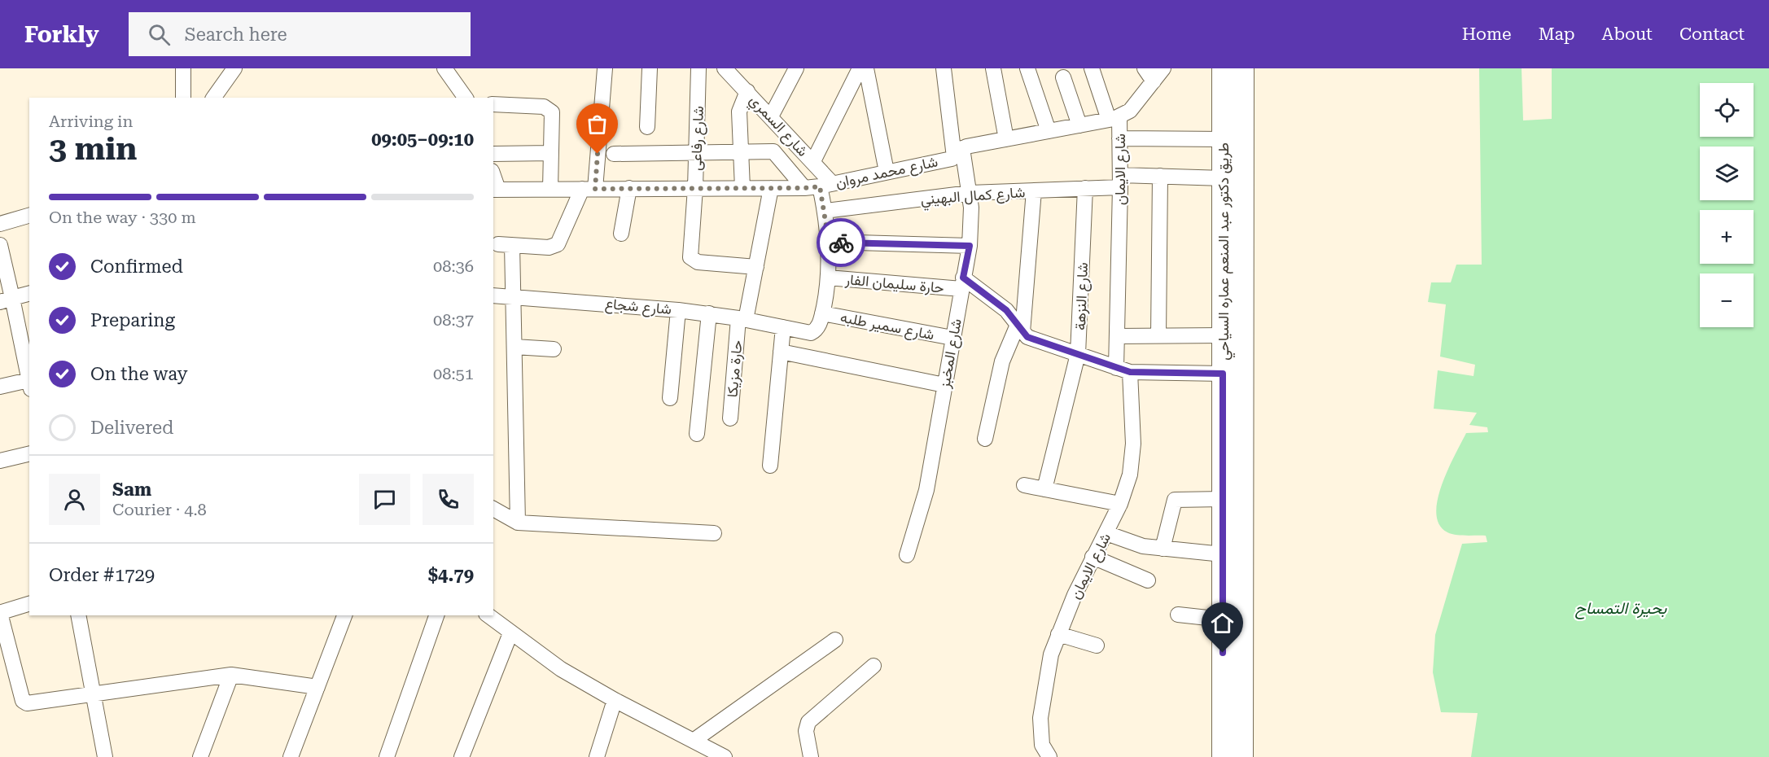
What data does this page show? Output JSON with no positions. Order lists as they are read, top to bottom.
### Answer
{
  "streets": {
    "main road": ["طريق دكتور عبد المنعم عماره السياحي"],
    "street": [
      "شارع السمري",
      "شارع رفاعى",
      "شارع الايمان",
      "شارع محمد مروان",
      "شارع كمال البهيني",
      "حارة سليمان الفار",
      "شارع النزهة",
      "شارع شجاع",
      "شارع سمير طلبه",
      "شارع المخبز",
      "حارة مزيكا"
    ]
  },
  "crossings": [
    ["شارع السمري", "شارع محمد مروان"],
    ["شارع رفاعى", "شارع محمد مروان"],
    ["شارع رفاعى", "حارة مزيكا"],
    ["شارع الايمان", "شارع محمد مروان"],
    ["شارع الايمان", "شارع كمال البهيني"],
    ["شارع محمد مروان", "شارع المخبز"],
    ["شارع محمد مروان", "حارة مزيكا"],
    ["شارع كمال البهيني", "طريق دكتور عبد المنعم عماره السياحي"],
    ["شارع كمال البهيني", "شارع النزهة"],
    ["شارع كمال البهيني", "شارع المخبز"],
    ["حارة سليمان الفار", "شارع المخبز"],
    ["شارع شجاع", "شارع سمير طلبه"],
    ["شارع شجاع", "حارة مزيكا"],
    ["شارع سمير طلبه", "شارع المخبز"]
  ],
  "water": ["بحيرة التمساح"],
  "page": {
    "header": "Forkly",
    "search": "Search here",
    "nav": [
      "Home",
      "Map",
      "About",
      "Contact"
    ],
    "map_buttons": ["+", "−"],
    "heading": ["3 min", "Arriving in", "09:05–09:10"],
    "panel": [
      "Sam",
      "Courier · 4.8",
      "Order #1729",
      "$4.79"
    ],
    "bar": "On the way · 330 m",
    "list": [
      ["Confirmed", "08:36"],
      ["Preparing", "08:37"],
      ["On the way", "08:51"],
      "Delivered"
    ]
  }
}
